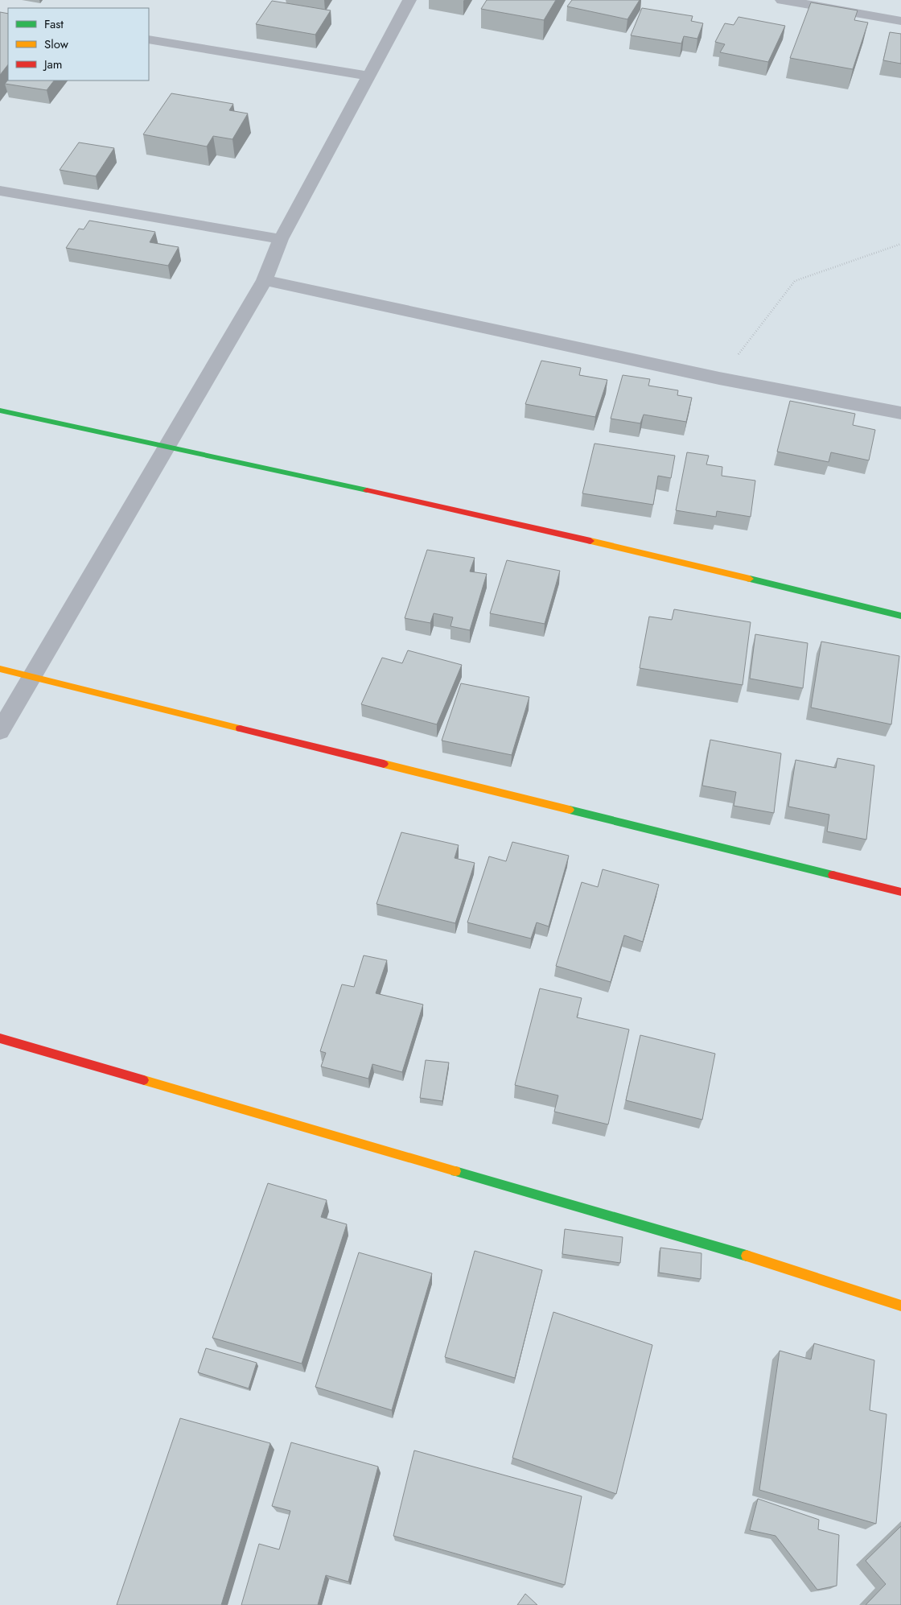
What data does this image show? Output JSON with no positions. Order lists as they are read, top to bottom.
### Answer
{
  "legend": ["Fast", "Slow", "Jam"]
}
